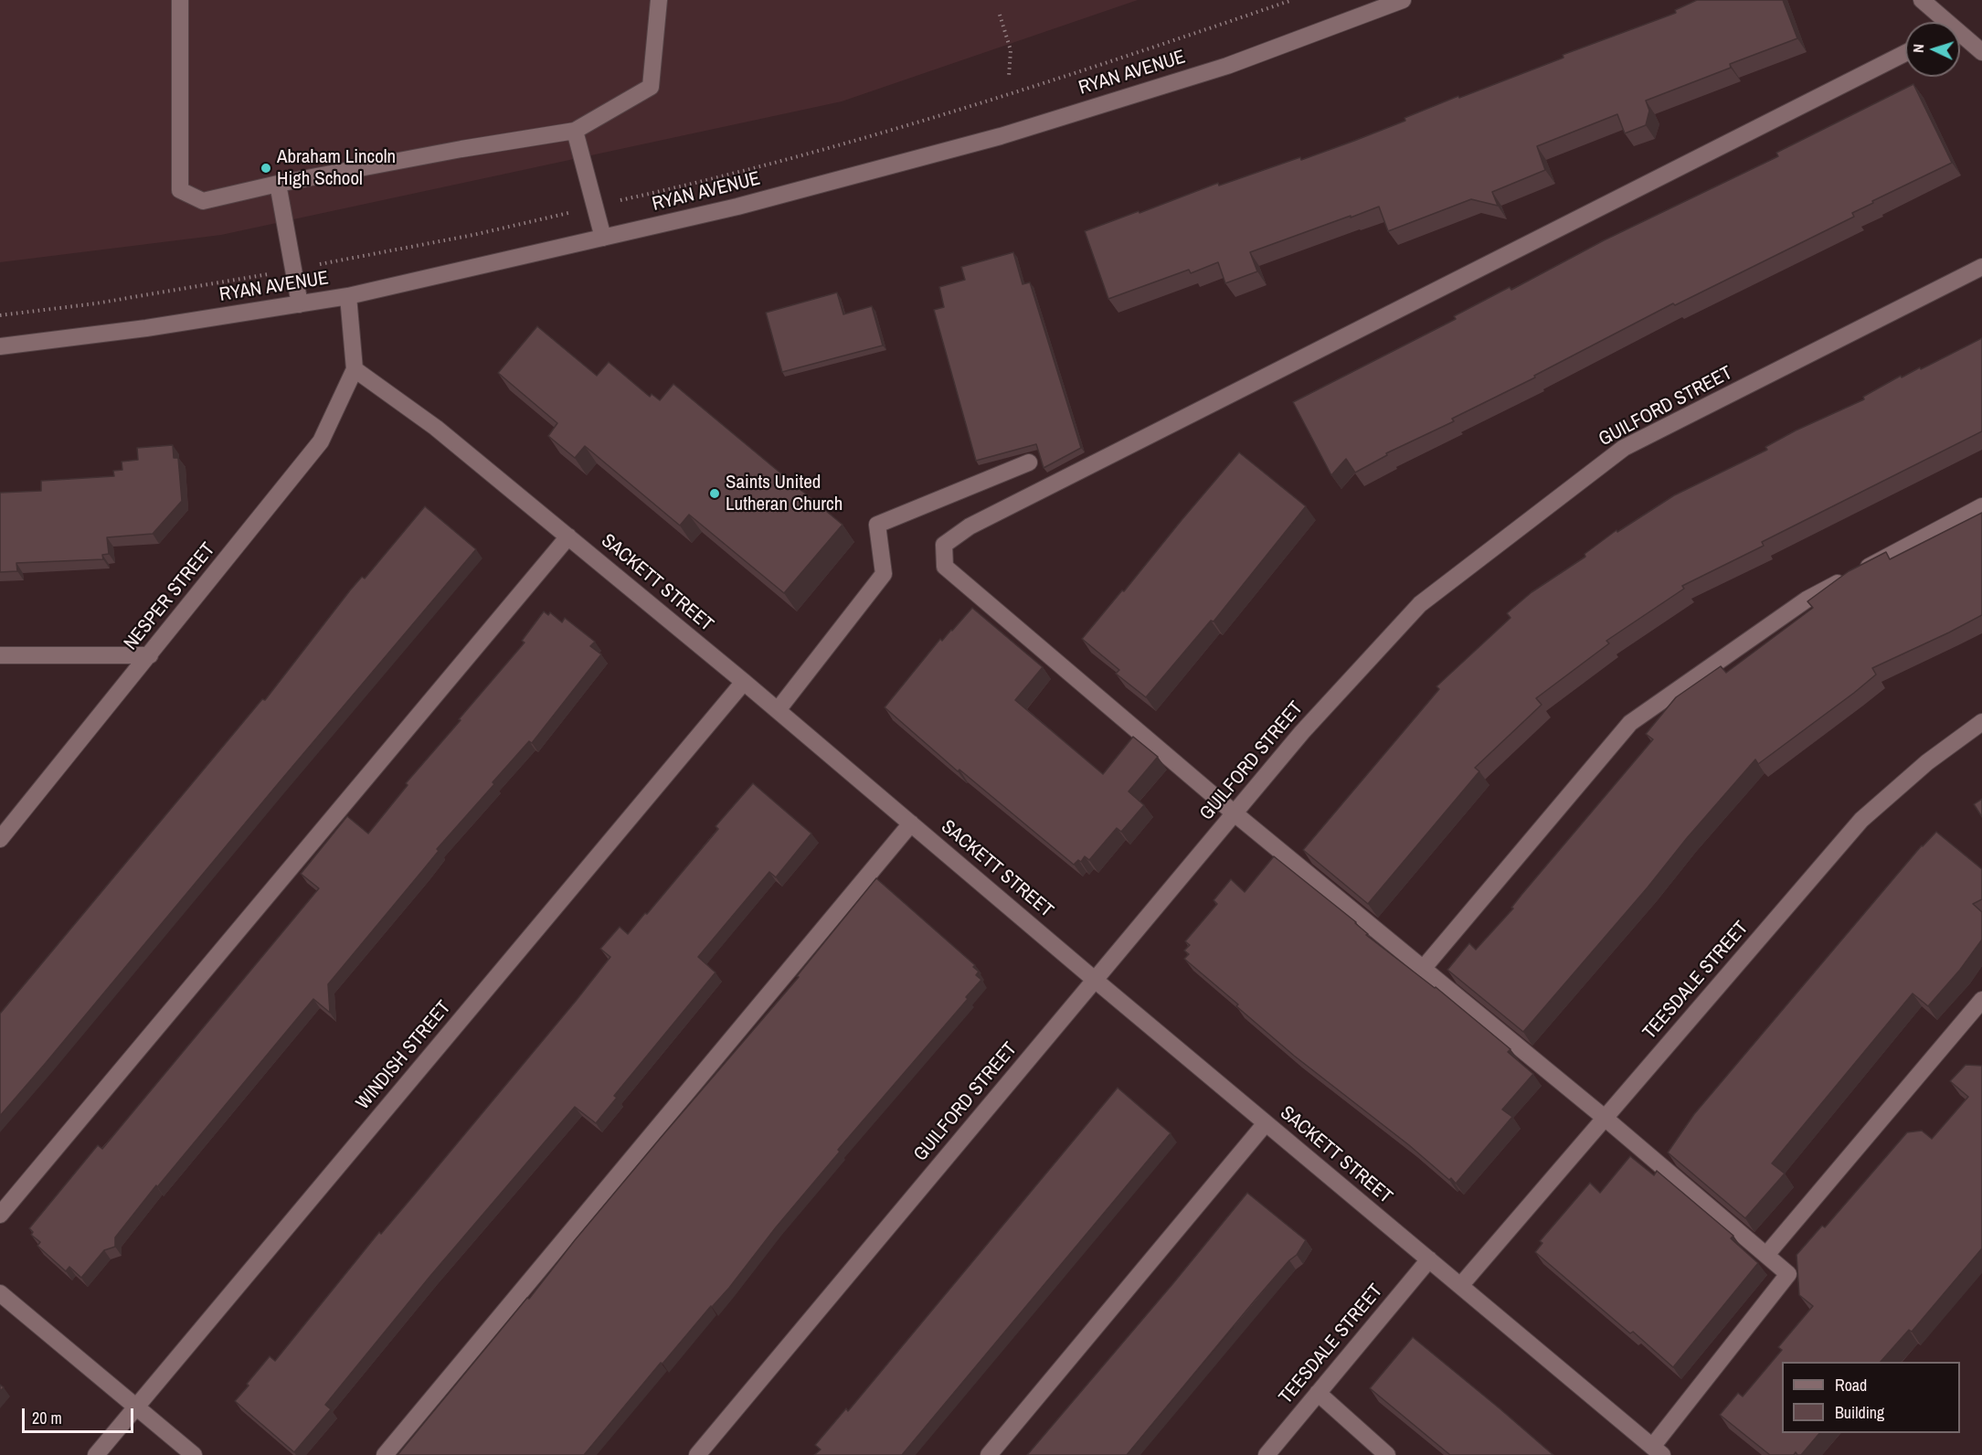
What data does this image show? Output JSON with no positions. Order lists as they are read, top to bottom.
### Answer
{
  "streets": {
    "street": [
      "RYAN AVENUE",
      "GUILFORD STREET",
      "SACKETT STREET",
      "NESPER STREET",
      "TEESDALE STREET",
      "WINDISH STREET"
    ]
  },
  "crossings": [
    ["GUILFORD STREET", "SACKETT STREET"],
    ["SACKETT STREET", "NESPER STREET"],
    ["SACKETT STREET", "TEESDALE STREET"],
    ["SACKETT STREET", "WINDISH STREET"]
  ],
  "places": ["Abraham Lincoln High School", "Saints United Lutheran Church"],
  "legend": ["Road", "Building"],
  "scale_bar": "20 m",
  "north": "left"
}
